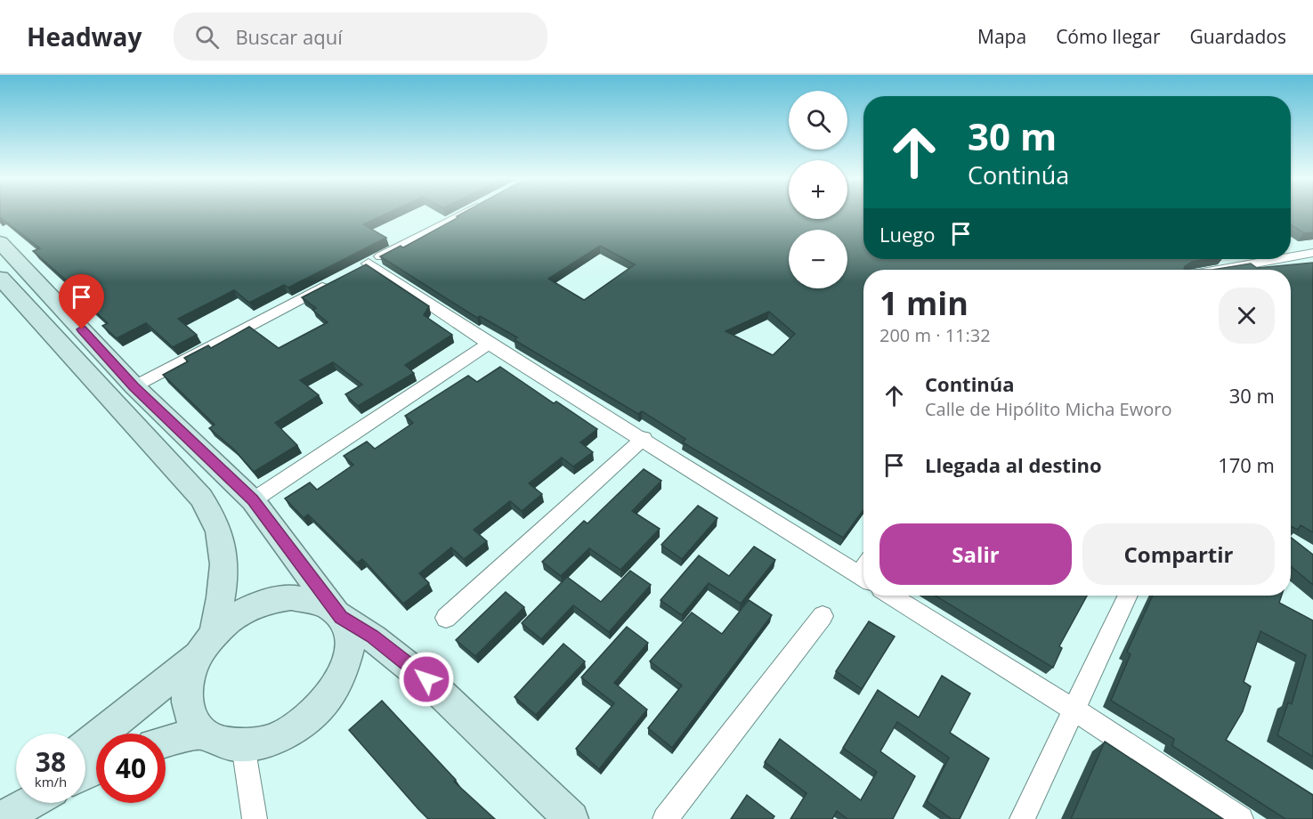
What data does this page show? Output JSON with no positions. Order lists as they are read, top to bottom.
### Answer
{
  "page": {
    "header": "Headway",
    "search": "Buscar aquí",
    "nav": ["Mapa", "Cómo llegar", "Guardados"],
    "map_buttons": ["+", "−"],
    "turn": ["30 m", "Continúa"],
    "then": "Luego",
    "heading": ["1 min", "200 m · 11:32"],
    "list": [
      {
        "name": "Continúa",
        "note": "Calle de Hipólito Micha Eworo",
        "value": "30 m"
      },
      {
        "name": "Llegada al destino",
        "value": "170 m"
      }
    ],
    "buttons": ["Salir", "Compartir"],
    "speed": "38 km/h",
    "limit": "40"
  }
}
